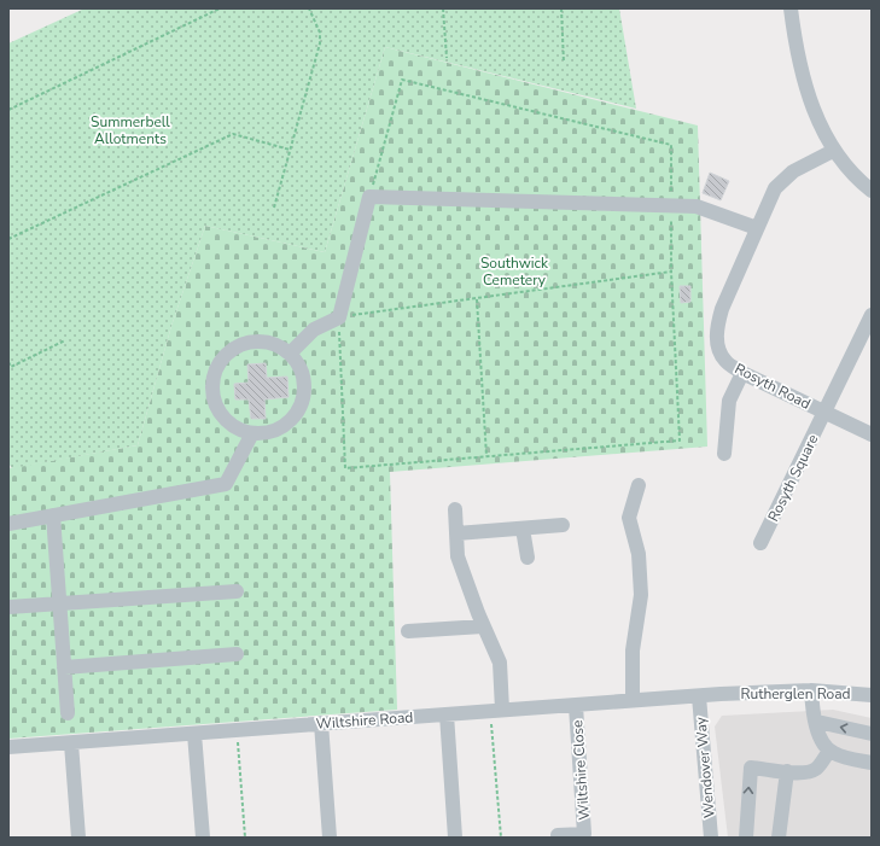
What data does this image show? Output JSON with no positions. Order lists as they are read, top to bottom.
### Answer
{
  "streets": {
    "street": [
      "Rosyth Road",
      "Rosyth Square",
      "Rutherglen Road",
      "Wiltshire Road",
      "Wendover Way",
      "Wiltshire Close"
    ]
  },
  "crossings": [
    ["Rosyth Road", "Rosyth Square"],
    ["Rutherglen Road", "Wiltshire Road"],
    ["Wiltshire Road", "Wendover Way"],
    ["Wiltshire Road", "Wiltshire Close"]
  ],
  "parks": ["Summerbell Allotments", "Southwick Cemetery"]
}
